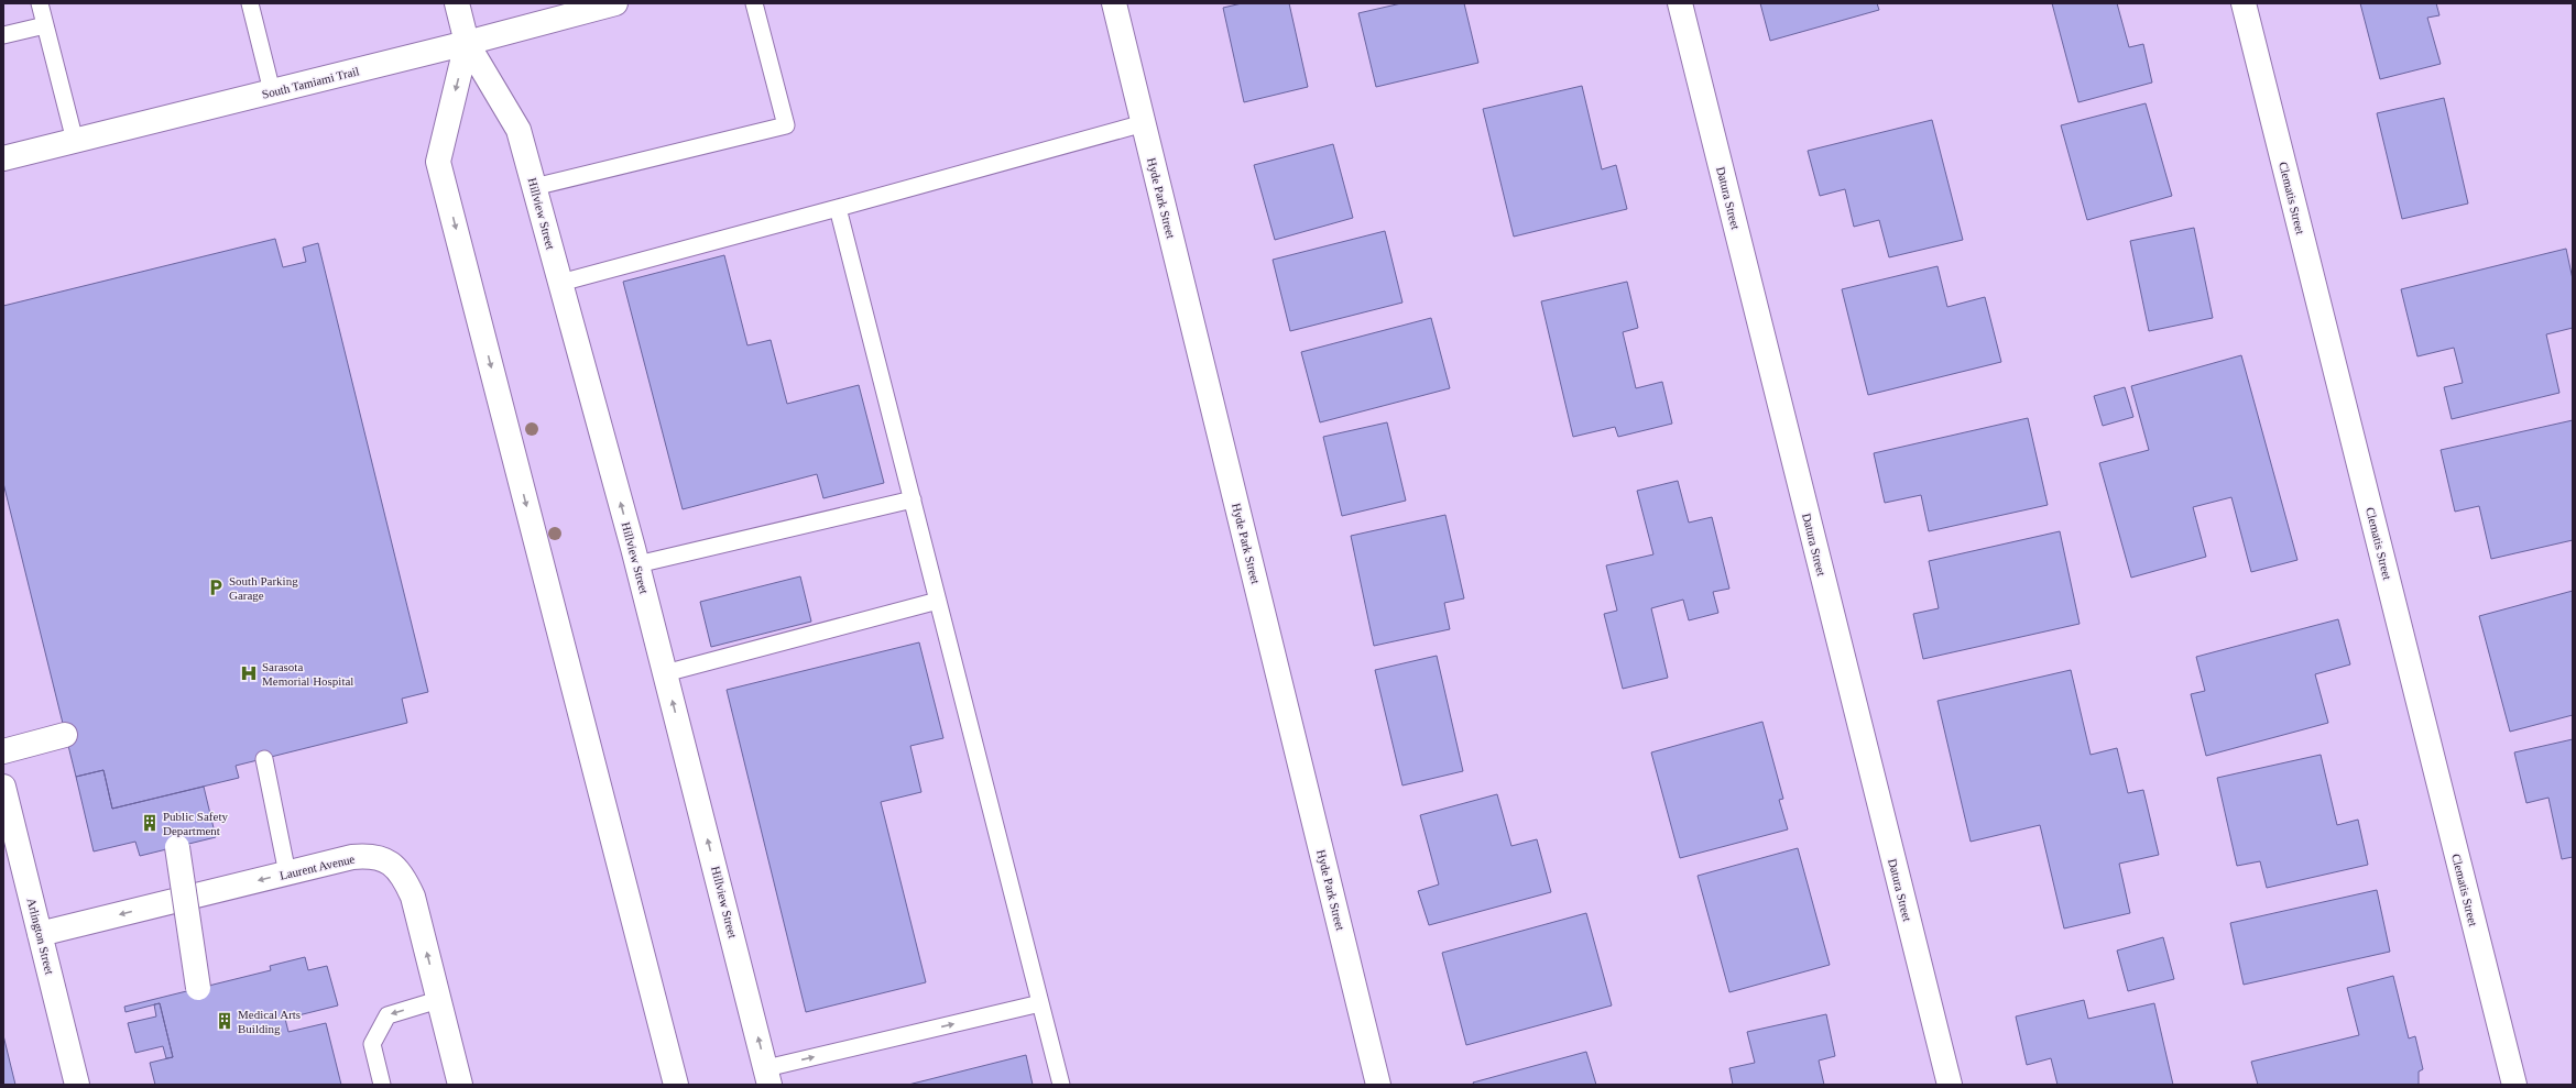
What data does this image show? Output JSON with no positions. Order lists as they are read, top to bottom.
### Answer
{
  "streets": {
    "street": [
      "South Tamiami Trail",
      "Hyde Park Street",
      "Datura Street",
      "Clematis Street",
      "Hillview Street",
      "Laurent Avenue",
      "Arlington Street"
    ]
  },
  "crossings": [
    ["South Tamiami Trail", "Hillview Street"],
    ["Laurent Avenue", "Arlington Street"]
  ],
  "places": {
    "parking": ["South Parking Garage"],
    "hospital": ["Sarasota Memorial Hospital"],
    "building": ["Public Safety Department", "Medical Arts Building"]
  }
}
